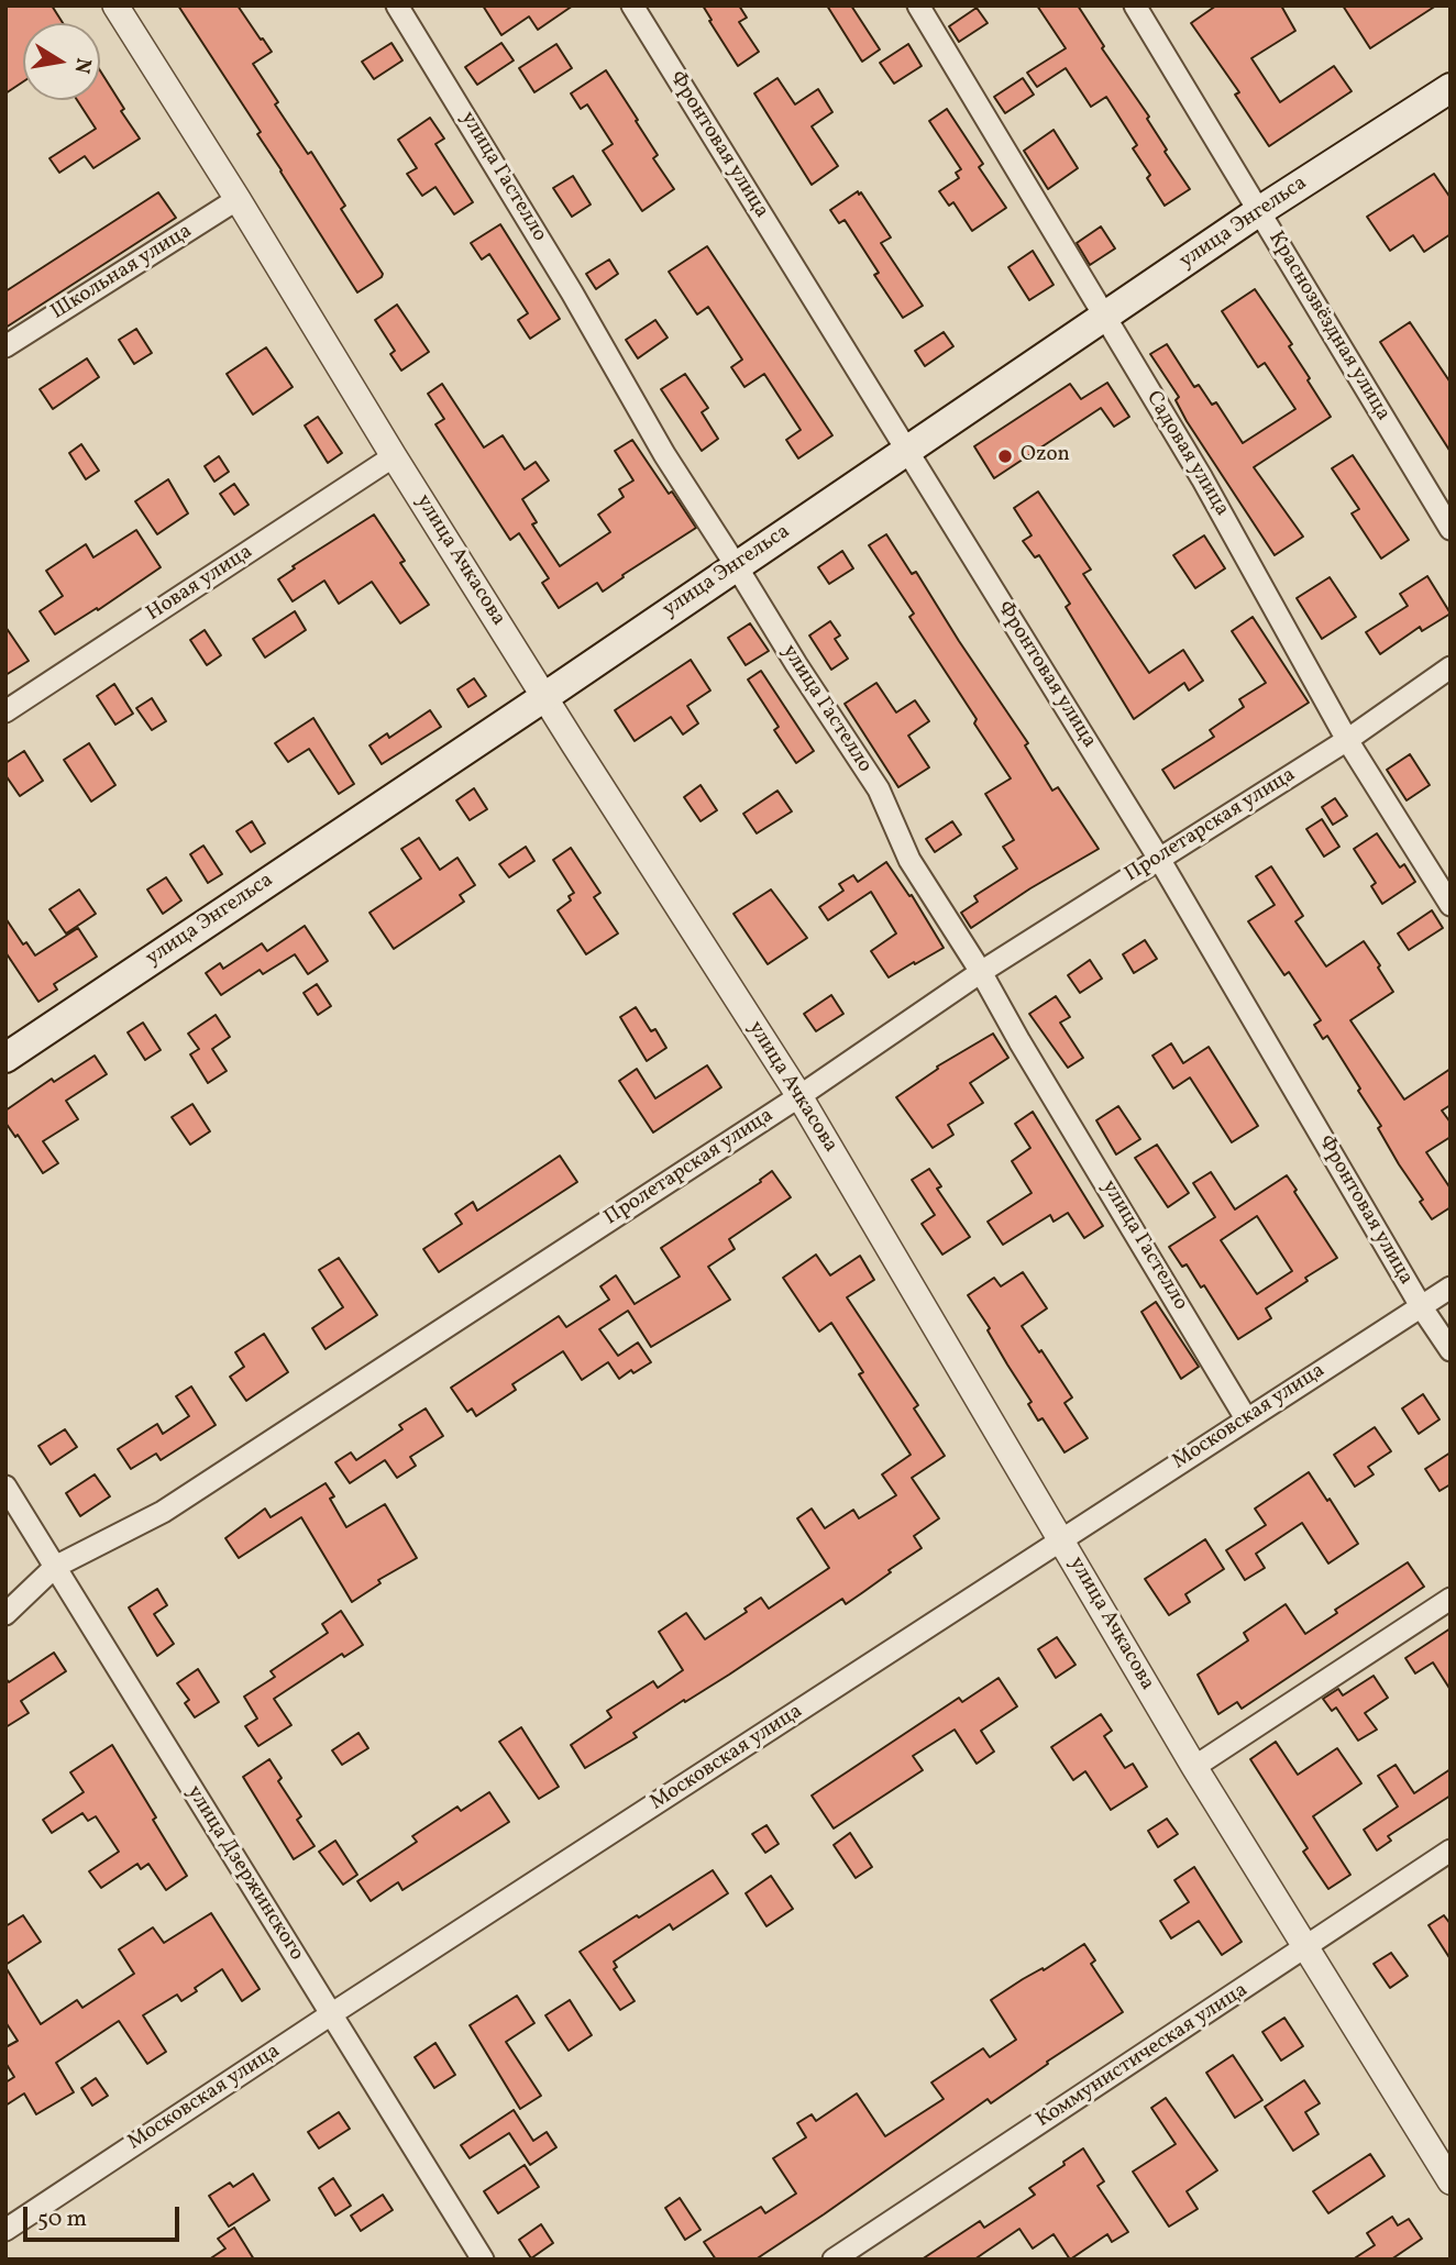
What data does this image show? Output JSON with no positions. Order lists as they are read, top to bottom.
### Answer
{
  "streets": {
    "main road": ["улица Энгельса"],
    "street": [
      "Фронтовая улица",
      "улица Гастелло",
      "Школьная улица",
      "Краснозвёздная улица",
      "Садовая улица",
      "улица Ачкасова",
      "Новая улица",
      "Пролетарская улица",
      "Московская улица",
      "улица Дзержинского",
      "Коммунистическая улица"
    ]
  },
  "crossings": [
    ["Фронтовая улица", "улица Энгельса"],
    ["Фронтовая улица", "Пролетарская улица"],
    ["Фронтовая улица", "Московская улица"],
    ["улица Гастелло", "улица Энгельса"],
    ["улица Гастелло", "Пролетарская улица"],
    ["улица Гастелло", "Московская улица"],
    ["улица Энгельса", "Краснозвёздная улица"],
    ["улица Энгельса", "Садовая улица"],
    ["улица Энгельса", "улица Ачкасова"],
    ["Школьная улица", "улица Ачкасова"],
    ["Садовая улица", "Пролетарская улица"],
    ["улица Ачкасова", "Новая улица"],
    ["улица Ачкасова", "Пролетарская улица"],
    ["улица Ачкасова", "Московская улица"],
    ["улица Ачкасова", "Коммунистическая улица"],
    ["Пролетарская улица", "улица Дзержинского"],
    ["Московская улица", "улица Дзержинского"]
  ],
  "places": ["Ozon"],
  "scale_bar": "50 m",
  "north": "right"
}
